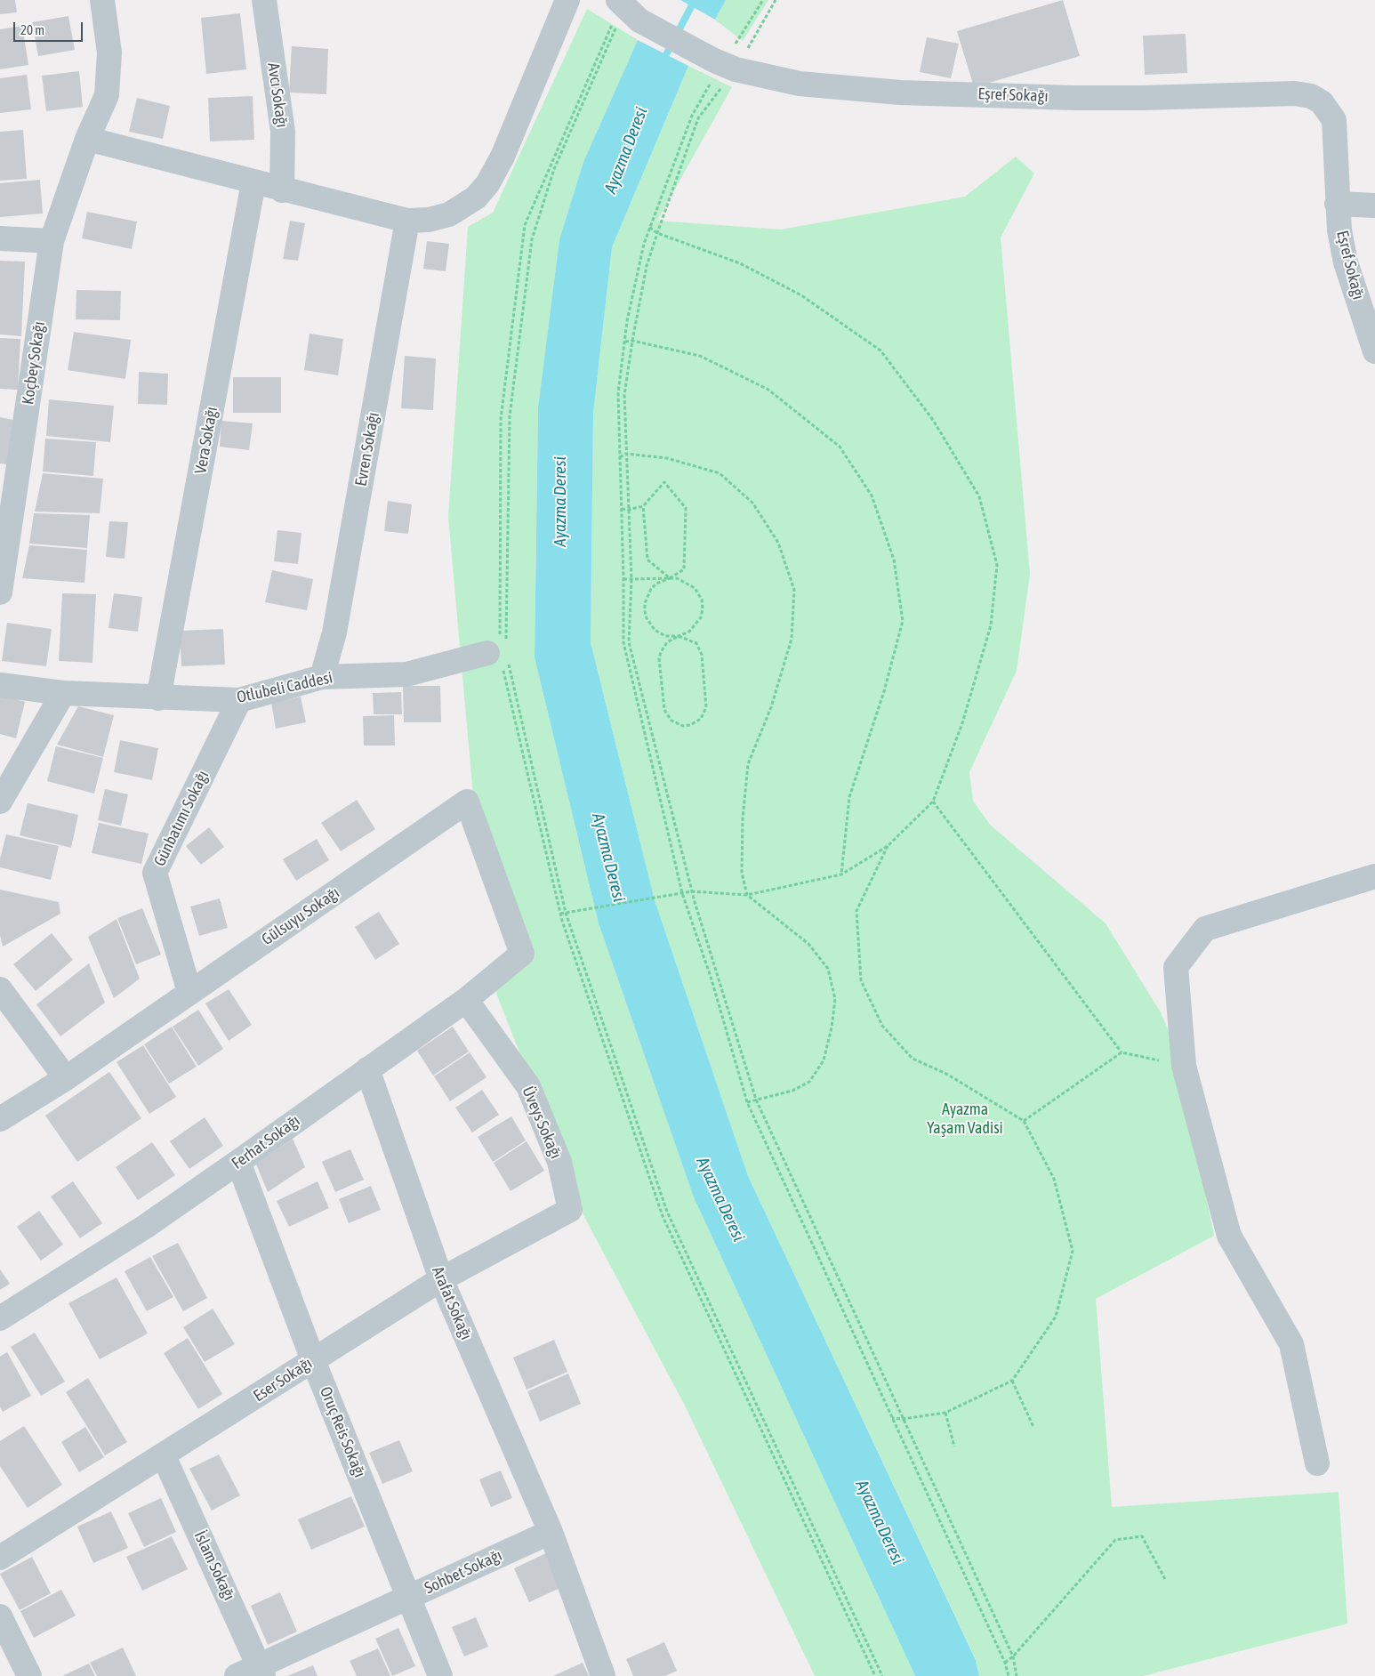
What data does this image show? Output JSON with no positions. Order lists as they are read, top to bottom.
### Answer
{
  "streets": {
    "street": [
      "Avcı Sokağı",
      "Eşref Sokağı",
      "Koçbey Sokağı",
      "Vera Sokağı",
      "Evren Sokağı",
      "Otlubeli Caddesi",
      "Günbatımı Sokağı",
      "Gülsuyu Sokağı",
      "Üveys Sokağı",
      "Ferhat Sokağı",
      "Arafat Sokağı",
      "Eser Sokağı",
      "Oruç Reis Sokağı",
      "İslam Sokağı",
      "Sohbet Sokağı"
    ]
  },
  "crossings": [
    ["Vera Sokağı", "Otlubeli Caddesi"],
    ["Evren Sokağı", "Otlubeli Caddesi"],
    ["Otlubeli Caddesi", "Günbatımı Sokağı"],
    ["Günbatımı Sokağı", "Gülsuyu Sokağı"],
    ["Gülsuyu Sokağı", "Ferhat Sokağı"],
    ["Üveys Sokağı", "Ferhat Sokağı"],
    ["Üveys Sokağı", "Eser Sokağı"],
    ["Ferhat Sokağı", "Arafat Sokağı"],
    ["Ferhat Sokağı", "Oruç Reis Sokağı"],
    ["Arafat Sokağı", "Eser Sokağı"],
    ["Arafat Sokağı", "Sohbet Sokağı"],
    ["Eser Sokağı", "Oruç Reis Sokağı"],
    ["Eser Sokağı", "İslam Sokağı"],
    ["Oruç Reis Sokağı", "Sohbet Sokağı"],
    ["İslam Sokağı", "Sohbet Sokağı"]
  ],
  "water": ["Ayazma Deresi"],
  "parks": ["Ayazma Yaşam Vadisi"],
  "scale_bar": "20 m"
}
